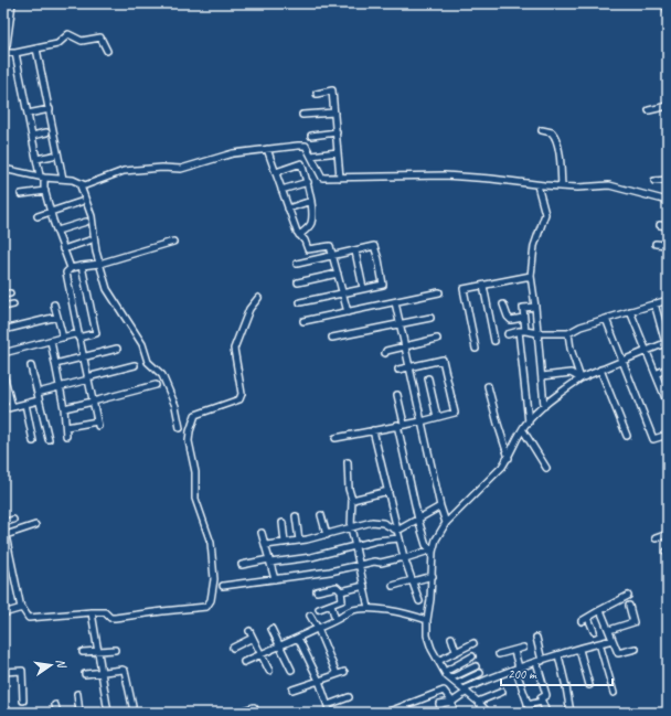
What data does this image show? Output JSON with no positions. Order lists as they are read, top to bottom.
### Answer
{
  "scale_bar": "200 m",
  "north": "right"
}
